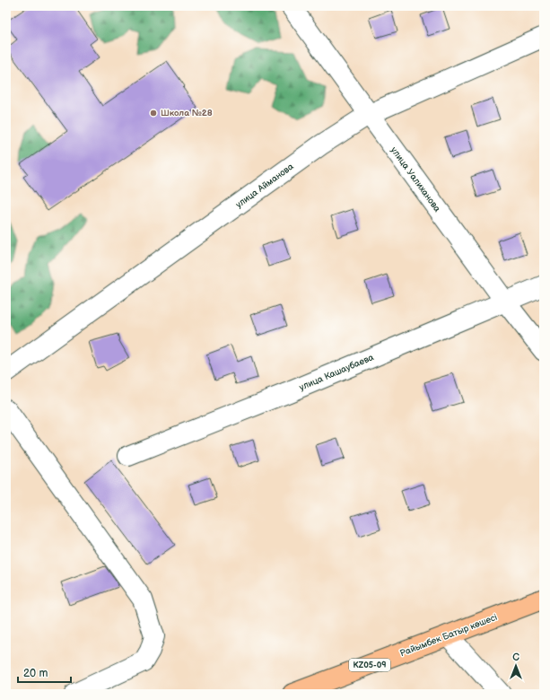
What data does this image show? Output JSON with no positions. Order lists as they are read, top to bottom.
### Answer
{
  "streets": {
    "main road": ["Райымбек Батыр көшесі", "KZ05-09"],
    "street": ["улица Уалиханова", "улица Айманова", "улица Кашаубаева"]
  },
  "crossings": [
    ["улица Уалиханова", "улица Айманова"],
    ["улица Уалиханова", "улица Кашаубаева"]
  ],
  "places": ["Школа №28"],
  "scale_bar": "20 m",
  "north": "top"
}
